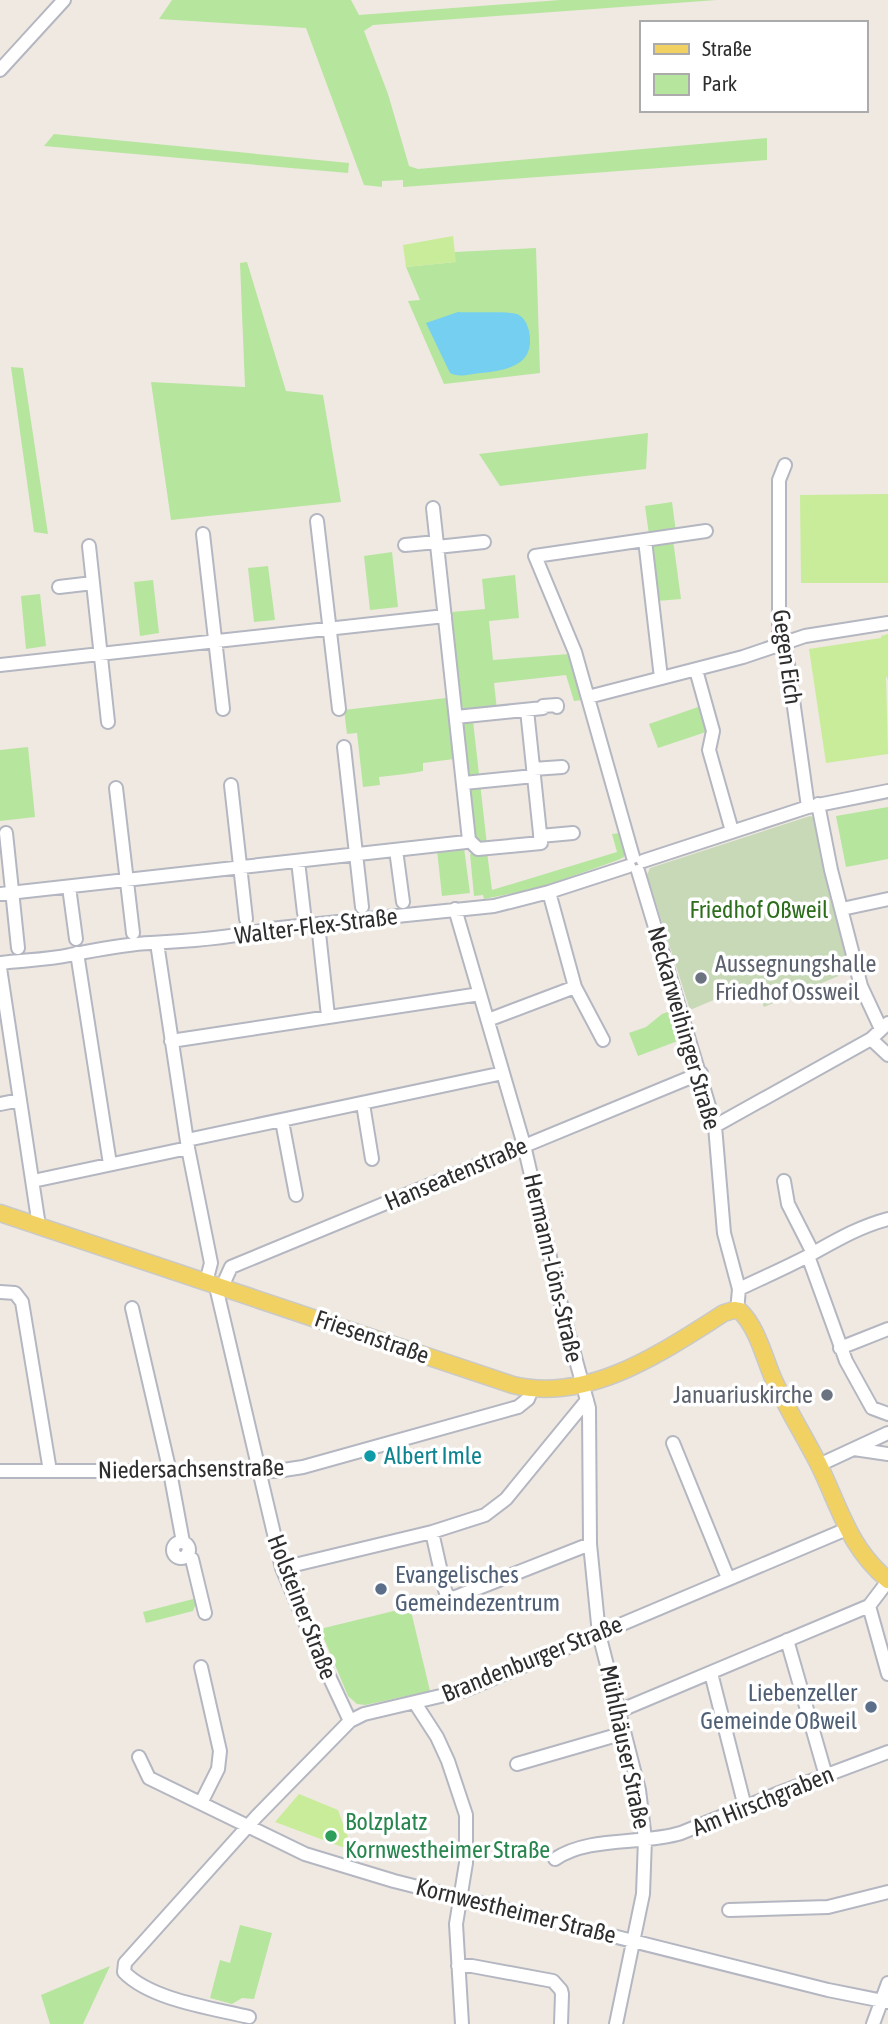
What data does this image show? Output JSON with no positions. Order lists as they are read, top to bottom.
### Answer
{
  "streets": {
    "main road": ["Friesenstraße"],
    "street": [
      "Gegen Eich",
      "Walter-Flex-Straße",
      "Neckarweihinger Straße",
      "Hanseatenstraße",
      "Hermann-Löns-Straße",
      "Niedersachsenstraße",
      "Holsteiner Straße",
      "Brandenburger Straße",
      "Mühlhäuser Straße",
      "Am Hirschgraben",
      "Kornwestheimer Straße"
    ]
  },
  "crossings": [
    ["Gegen Eich", "Walter-Flex-Straße"],
    ["Walter-Flex-Straße", "Neckarweihinger Straße"],
    ["Walter-Flex-Straße", "Hermann-Löns-Straße"],
    ["Walter-Flex-Straße", "Holsteiner Straße"],
    ["Neckarweihinger Straße", "Hanseatenstraße"],
    ["Neckarweihinger Straße", "Friesenstraße"],
    ["Hanseatenstraße", "Hermann-Löns-Straße"],
    ["Hanseatenstraße", "Friesenstraße"],
    ["Hanseatenstraße", "Holsteiner Straße"],
    ["Hermann-Löns-Straße", "Friesenstraße"],
    ["Hermann-Löns-Straße", "Mühlhäuser Straße"],
    ["Friesenstraße", "Niedersachsenstraße"],
    ["Friesenstraße", "Holsteiner Straße"],
    ["Friesenstraße", "Mühlhäuser Straße"],
    ["Niedersachsenstraße", "Holsteiner Straße"],
    ["Holsteiner Straße", "Brandenburger Straße"],
    ["Brandenburger Straße", "Mühlhäuser Straße"],
    ["Brandenburger Straße", "Kornwestheimer Straße"],
    ["Mühlhäuser Straße", "Am Hirschgraben"],
    ["Mühlhäuser Straße", "Kornwestheimer Straße"]
  ],
  "parks": ["Friedhof Oßweil"],
  "places": [
    "Aussegnungshalle Friedhof Ossweil",
    "Januariuskirche",
    "Albert Imle",
    "Evangelisches Gemeindezentrum",
    "Liebenzeller Gemeinde Oßweil",
    "Bolzplatz Kornwestheimer Straße"
  ],
  "legend": ["Straße", "Park"]
}
